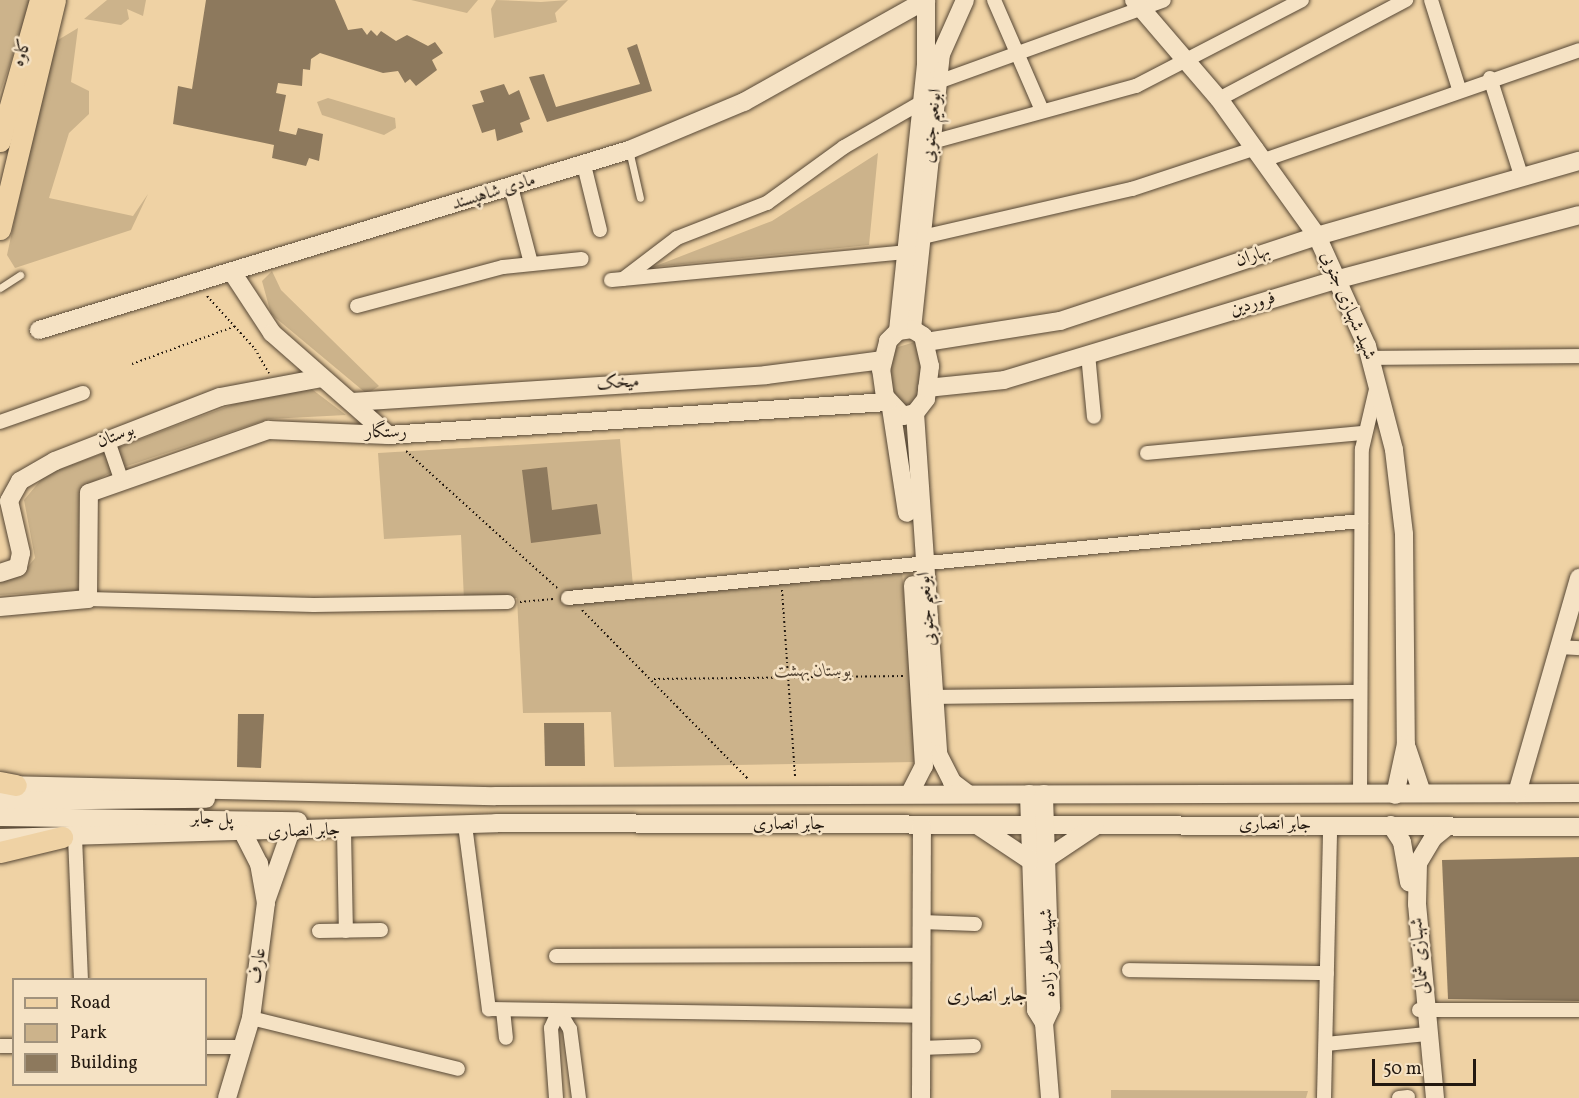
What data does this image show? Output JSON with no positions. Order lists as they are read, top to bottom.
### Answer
{
  "streets": {
    "main road": [
      "کاوه",
      "ابونعیم جنوبی",
      "مادی شاهپسند",
      "بهاران",
      "فروردین",
      "شهید شهبازی جنوبی",
      "میخک",
      "رستگار",
      "بوستان",
      "پل جابر",
      "جابر انصاری",
      "شهید طاهر زاده",
      "شهبازی شمالی",
      "عارف"
    ]
  },
  "crossings": [
    ["ابونعیم جنوبی", "مادی شاهپسند"],
    ["ابونعیم جنوبی", "میخک"],
    ["ابونعیم جنوبی", "رستگار"],
    ["ابونعیم جنوبی", "جابر انصاری"],
    ["بهاران", "شهید شهبازی جنوبی"],
    ["فروردین", "شهید شهبازی جنوبی"],
    ["شهید شهبازی جنوبی", "جابر انصاری"],
    ["پل جابر", "جابر انصاری"],
    ["جابر انصاری", "شهید طاهر زاده"],
    ["جابر انصاری", "شهبازی شمالی"],
    ["جابر انصاری", "عارف"]
  ],
  "districts": ["جابر انصاری"],
  "parks": ["بوستان بهشت"],
  "legend": ["Road", "Park", "Building"],
  "scale_bar": "50 m"
}
